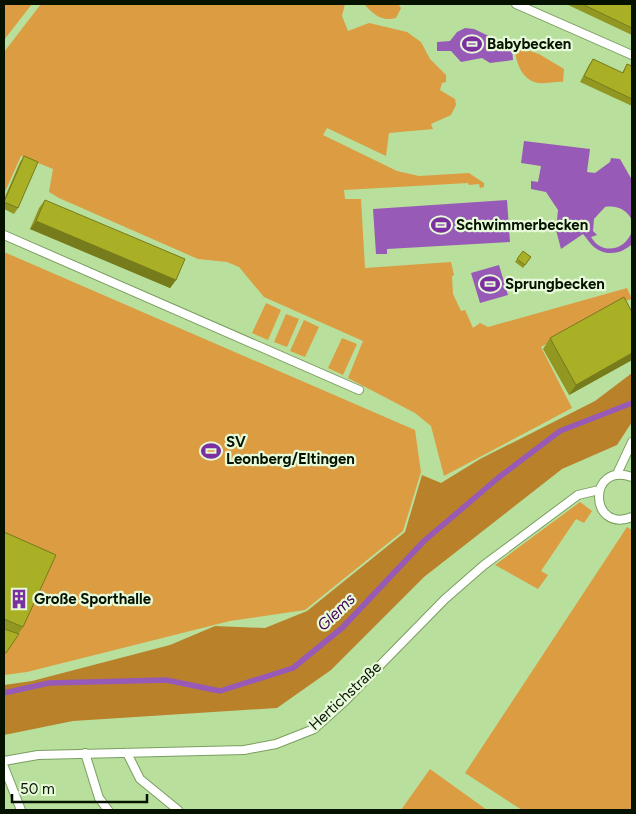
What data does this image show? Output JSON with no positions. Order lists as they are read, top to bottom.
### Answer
{
  "streets": {
    "lane": ["Hertichstraße"]
  },
  "water": ["Glems"],
  "places": {
    "sports": [
      "Babybecken",
      "Schwimmerbecken",
      "Sprungbecken",
      "SV Leonberg/Eltingen"
    ],
    "building": ["Große Sporthalle"]
  },
  "scale_bar": "50 m"
}
